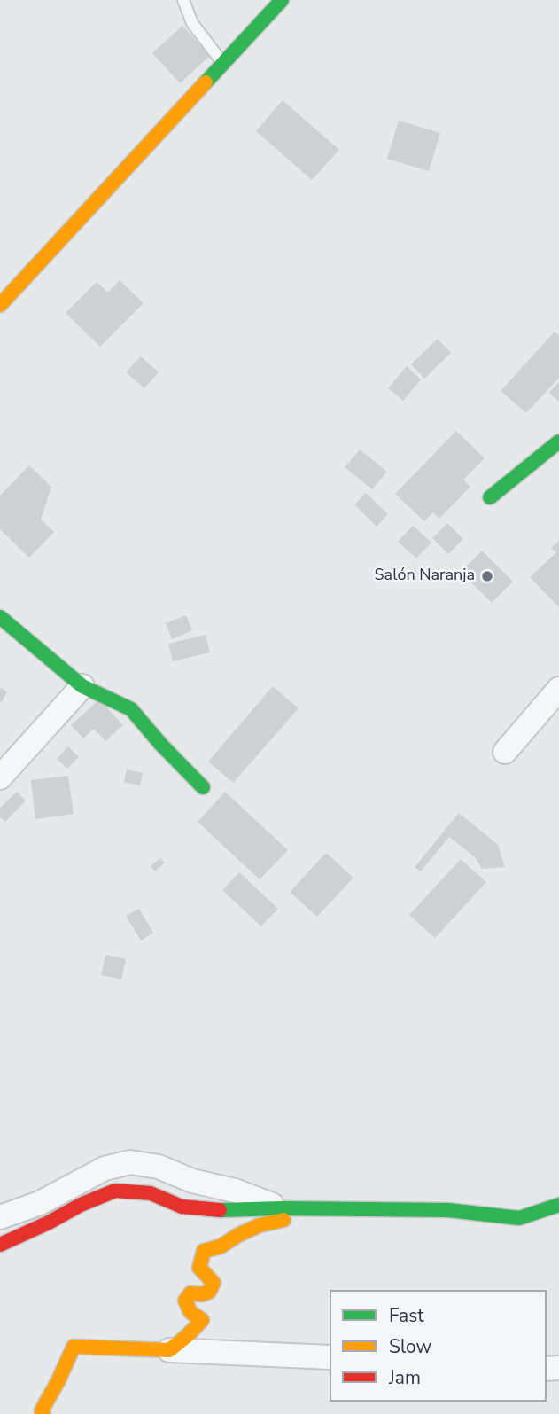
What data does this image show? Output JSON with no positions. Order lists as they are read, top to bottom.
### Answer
{
  "places": ["Salón Naranja"],
  "legend": ["Fast", "Slow", "Jam"]
}
